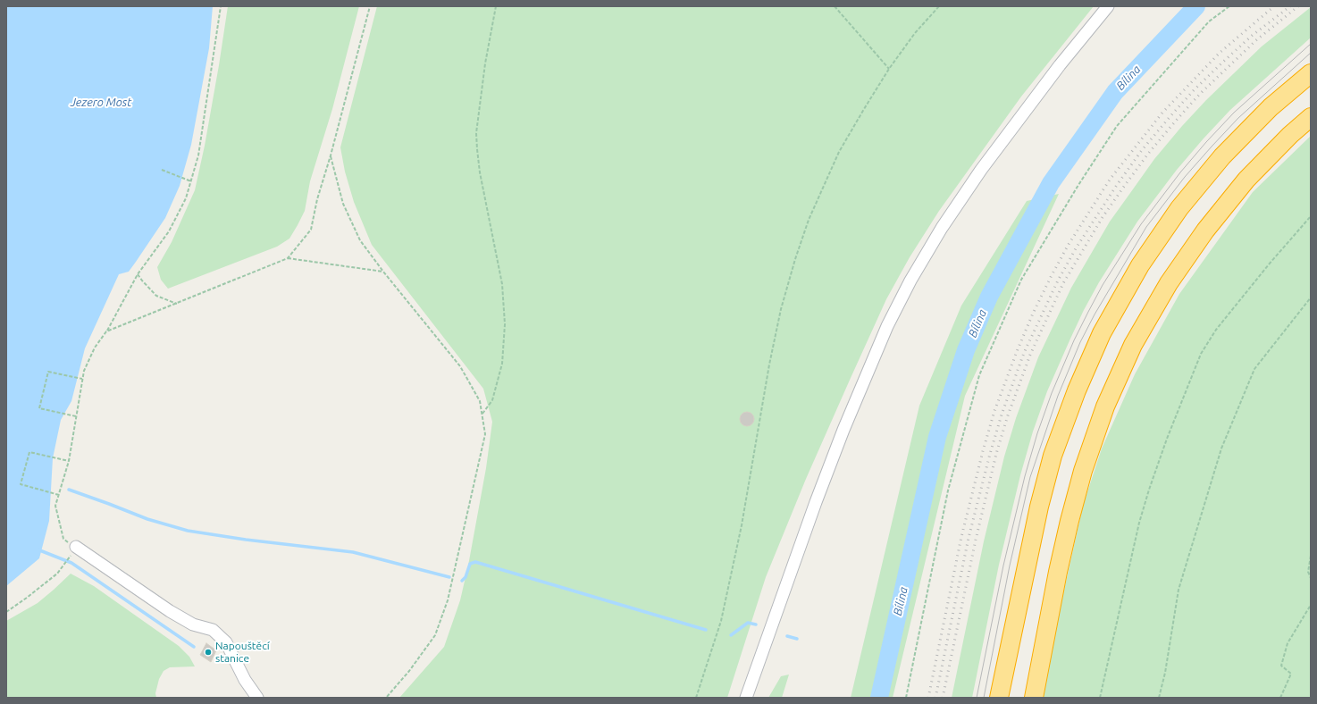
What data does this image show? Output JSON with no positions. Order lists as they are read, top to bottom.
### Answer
{
  "water": ["Bílina", "Jezero Most"],
  "places": ["Napouštěcí stanice"]
}
